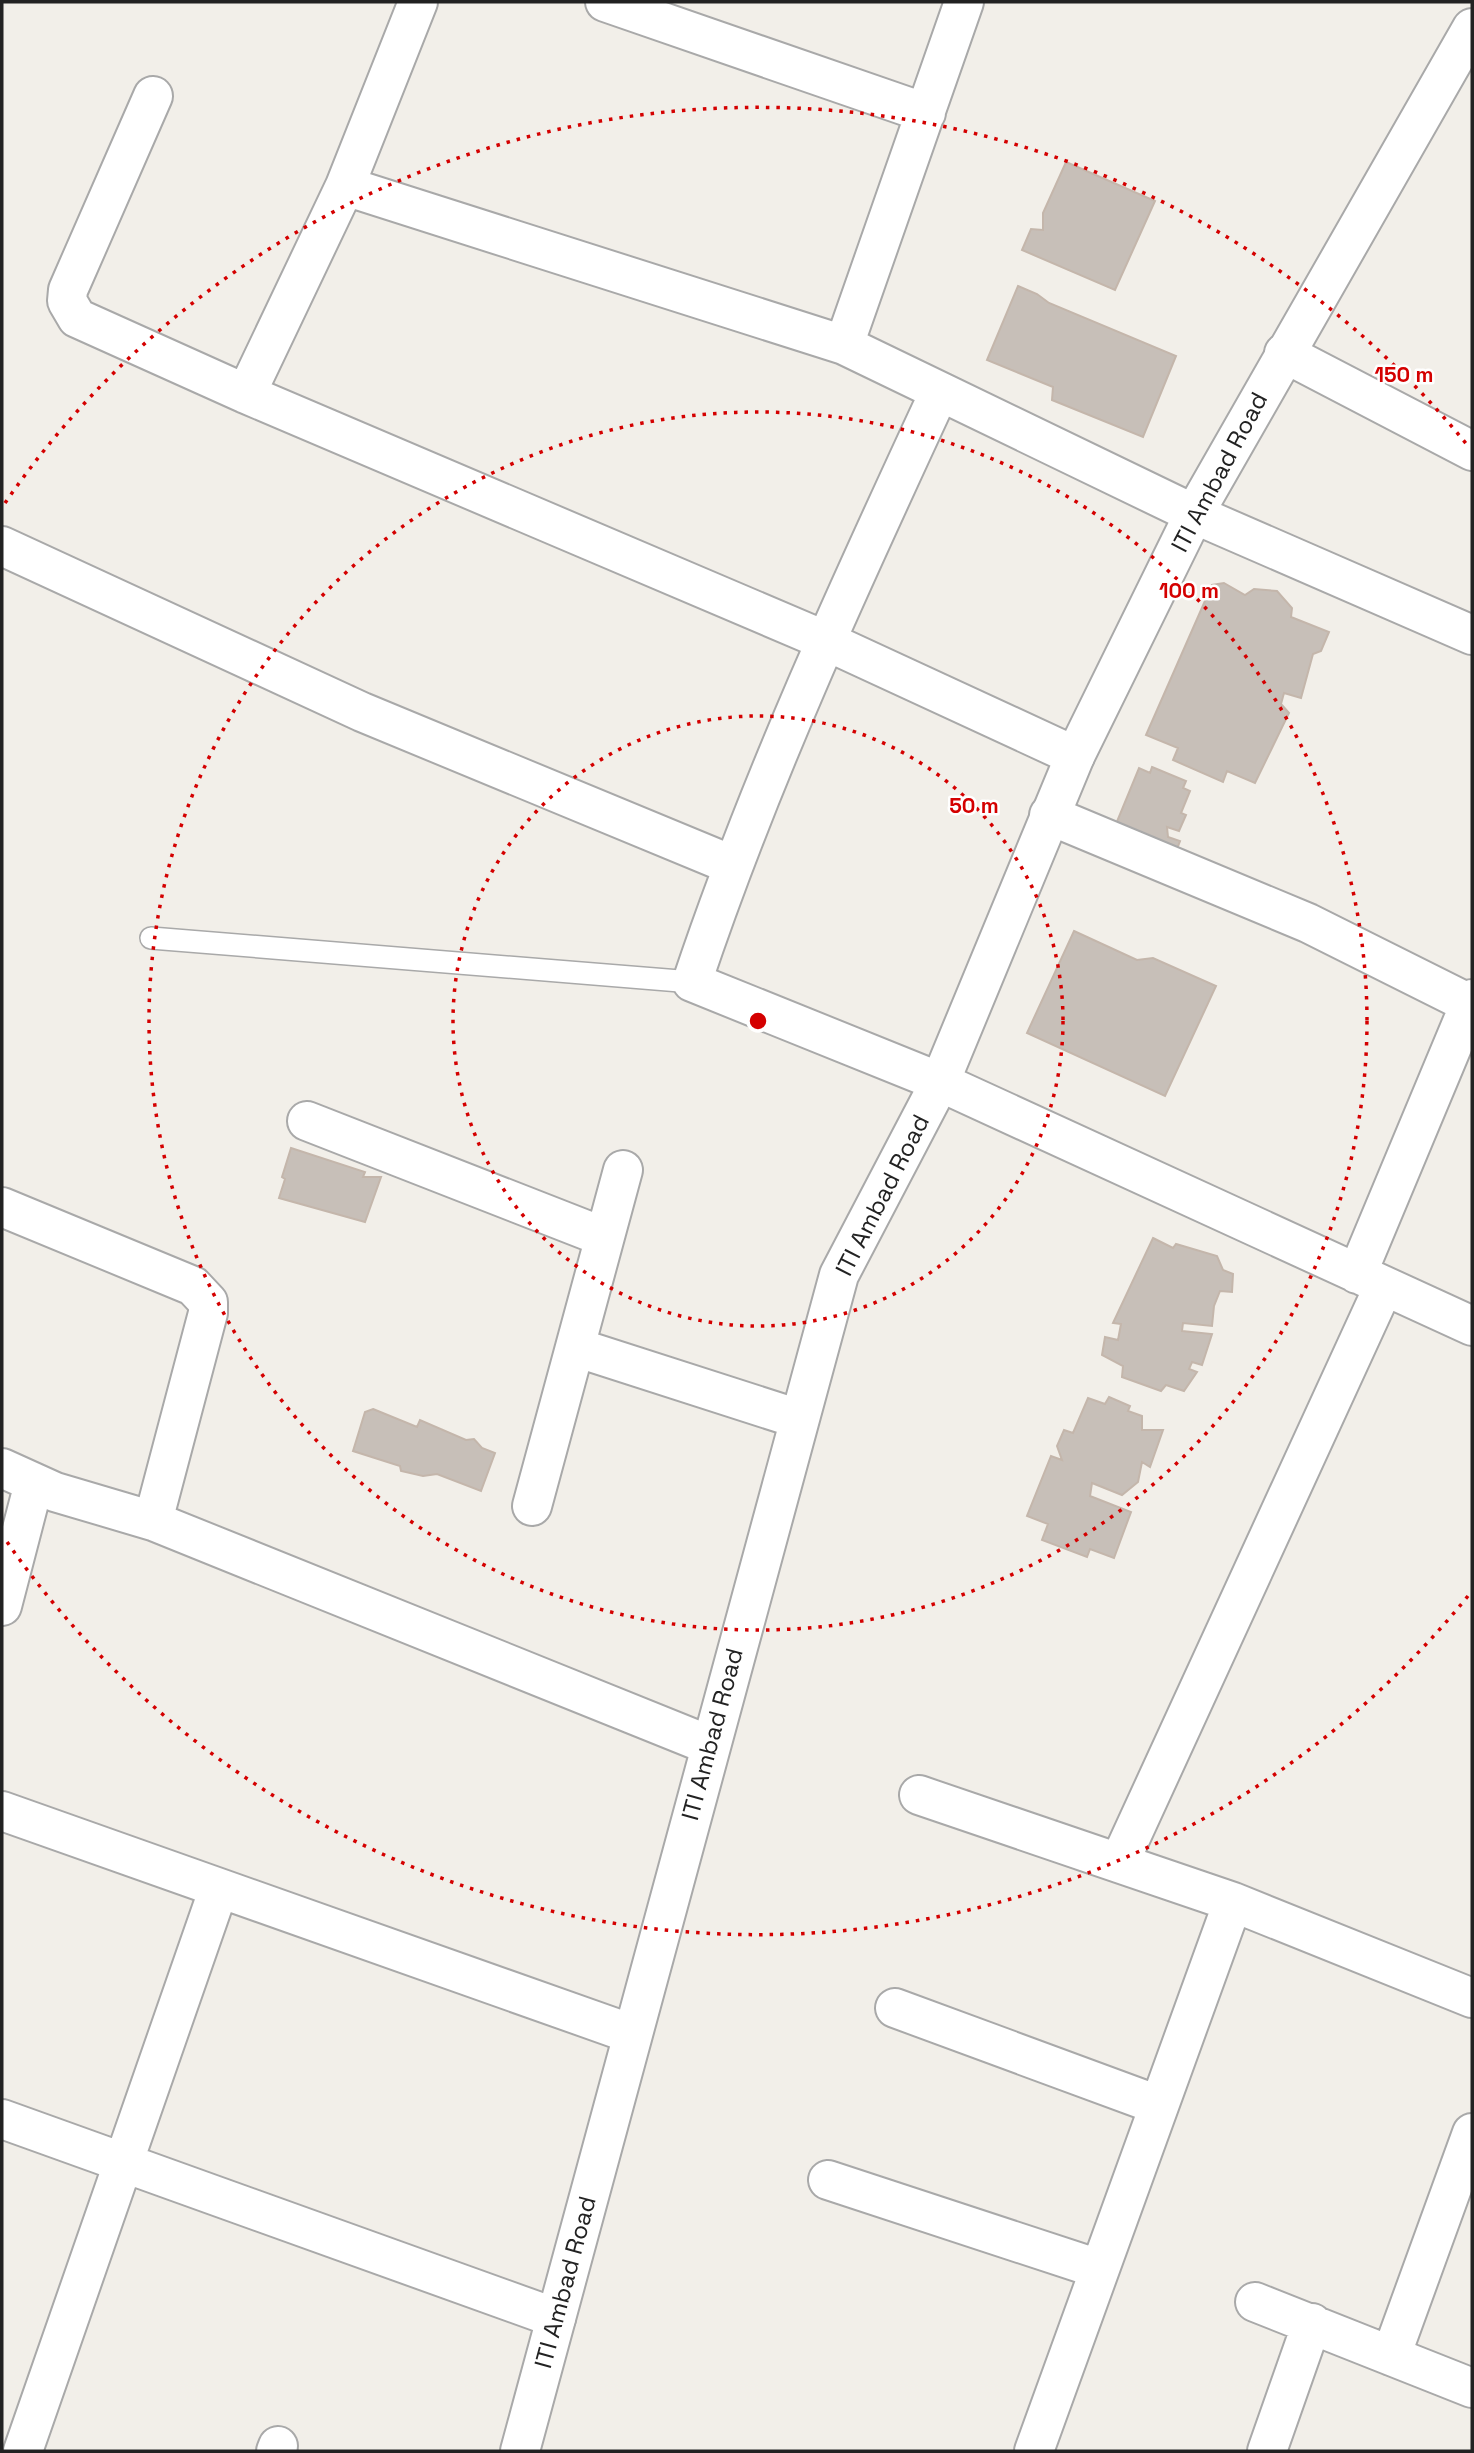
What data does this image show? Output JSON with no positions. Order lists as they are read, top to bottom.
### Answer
{
  "streets": {
    "street": ["ITI Ambad Road"]
  },
  "rings": ["150 m", "100 m", "50 m"]
}
